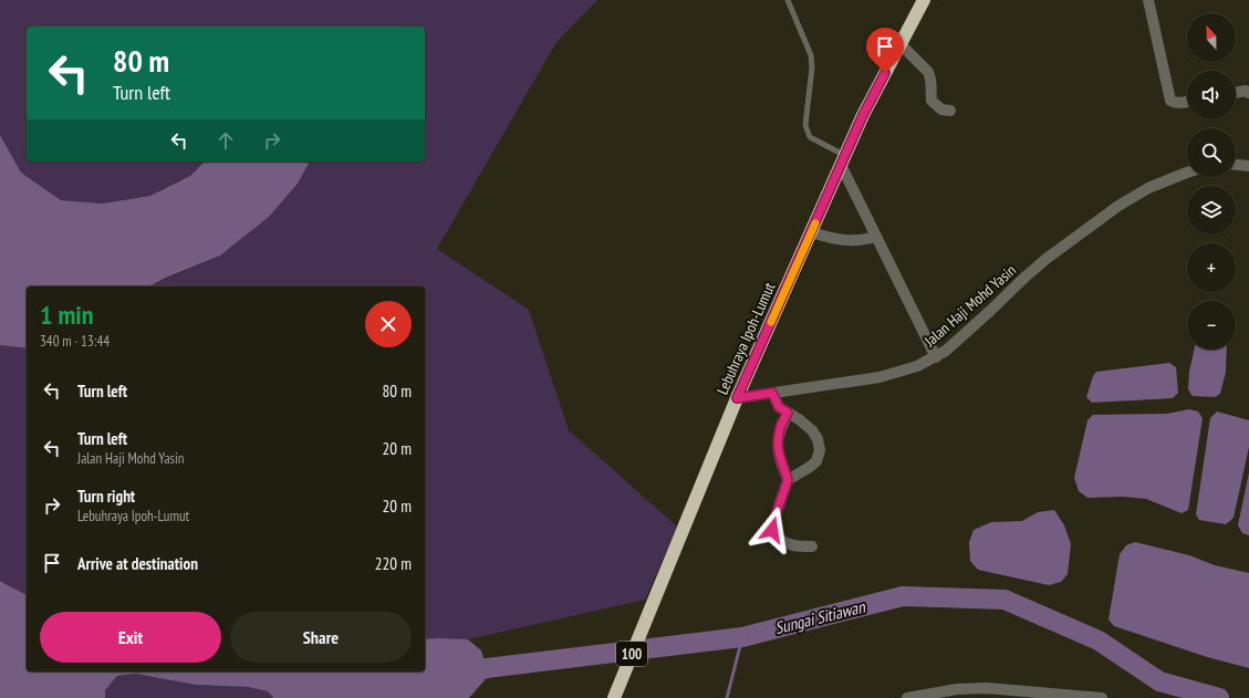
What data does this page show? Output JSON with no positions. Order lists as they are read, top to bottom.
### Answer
{
  "streets": {
    "highway": ["Lebuhraya Ipoh-Lumut", "100"],
    "street": ["Jalan Haji Mohd Yasin"]
  },
  "crossings": [
    ["Jalan Haji Mohd Yasin", "Lebuhraya Ipoh-Lumut"]
  ],
  "water": ["Sungai Sitiawan"],
  "north": "top",
  "page": {
    "map_buttons": ["+", "−"],
    "turn": ["80 m", "Turn left"],
    "heading": ["1 min", "340 m · 13:44"],
    "list": [
      {
        "name": "Turn left",
        "value": "80 m"
      },
      {
        "name": "Turn left",
        "note": "Jalan Haji Mohd Yasin",
        "value": "20 m"
      },
      {
        "name": "Turn right",
        "note": "Lebuhraya Ipoh-Lumut",
        "value": "20 m"
      },
      {
        "name": "Arrive at destination",
        "value": "220 m"
      }
    ],
    "buttons": ["Exit", "Share"]
  }
}
